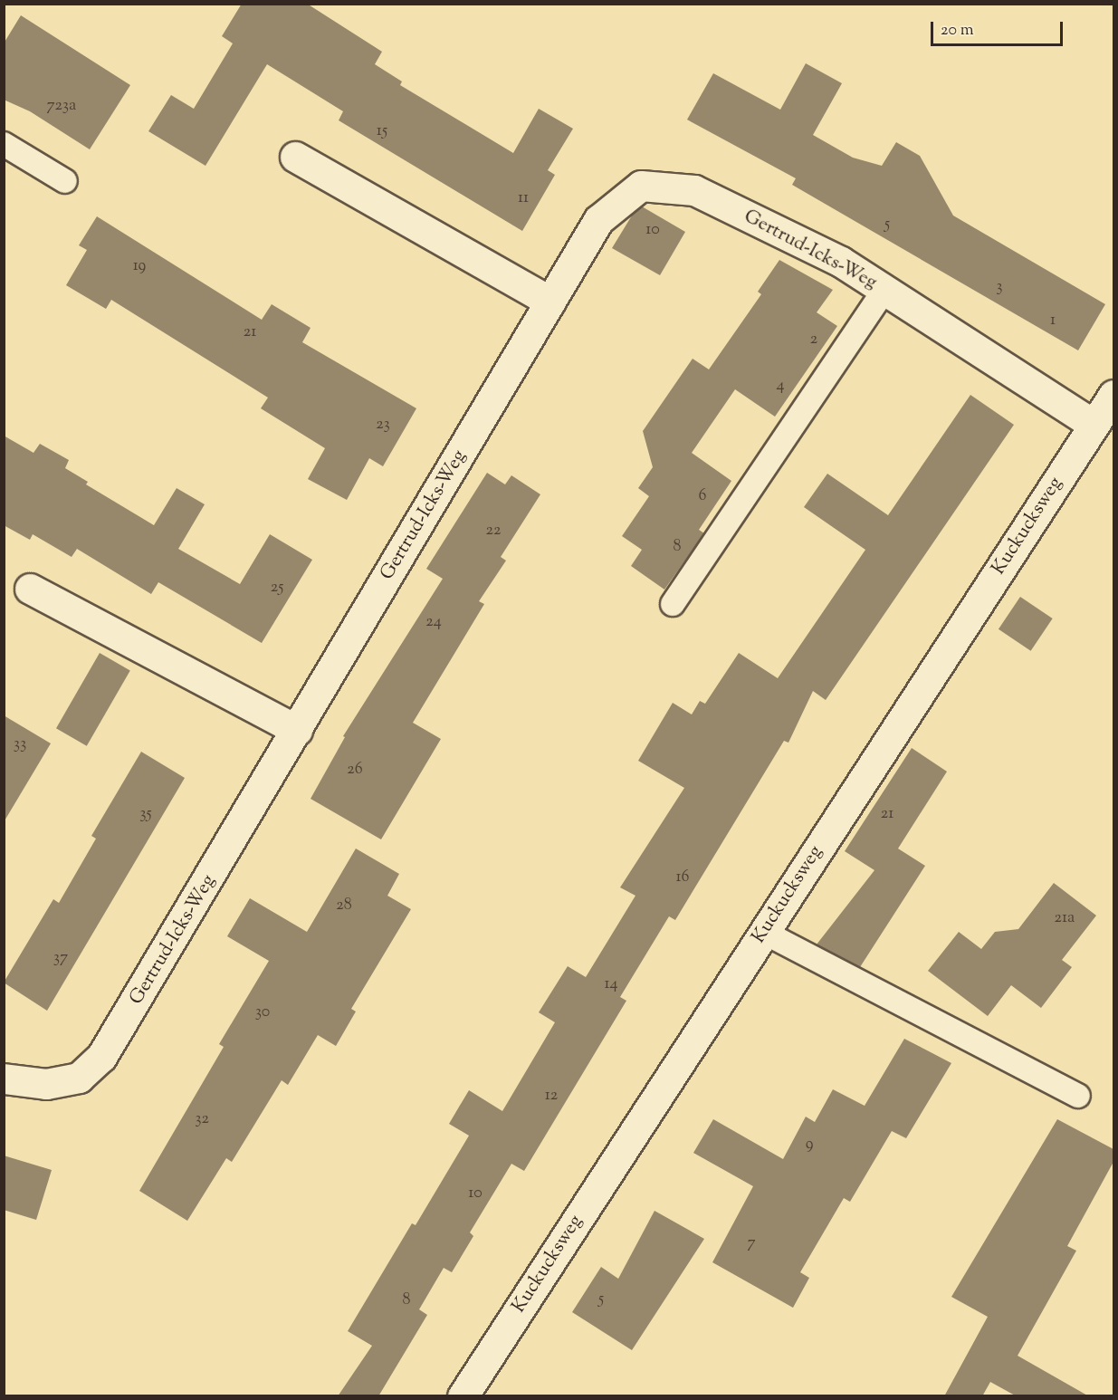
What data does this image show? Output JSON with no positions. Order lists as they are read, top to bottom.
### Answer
{
  "streets": {
    "street": ["Gertrud-Icks-Weg", "Kuckucksweg"]
  },
  "crossings": [
    ["Gertrud-Icks-Weg", "Kuckucksweg"]
  ],
  "house_numbers": [
    "723a",
    "15",
    "11",
    "5",
    "10",
    "19",
    "3",
    "1",
    "21",
    "2",
    "4",
    "23",
    "6",
    "22",
    "8",
    "25",
    "24",
    "33",
    "26",
    "35",
    "21",
    "16",
    "28",
    "21a",
    "37",
    "14",
    "30",
    "12",
    "32",
    "9",
    "10",
    "7",
    "5",
    "8"
  ],
  "scale_bar": "20 m"
}
